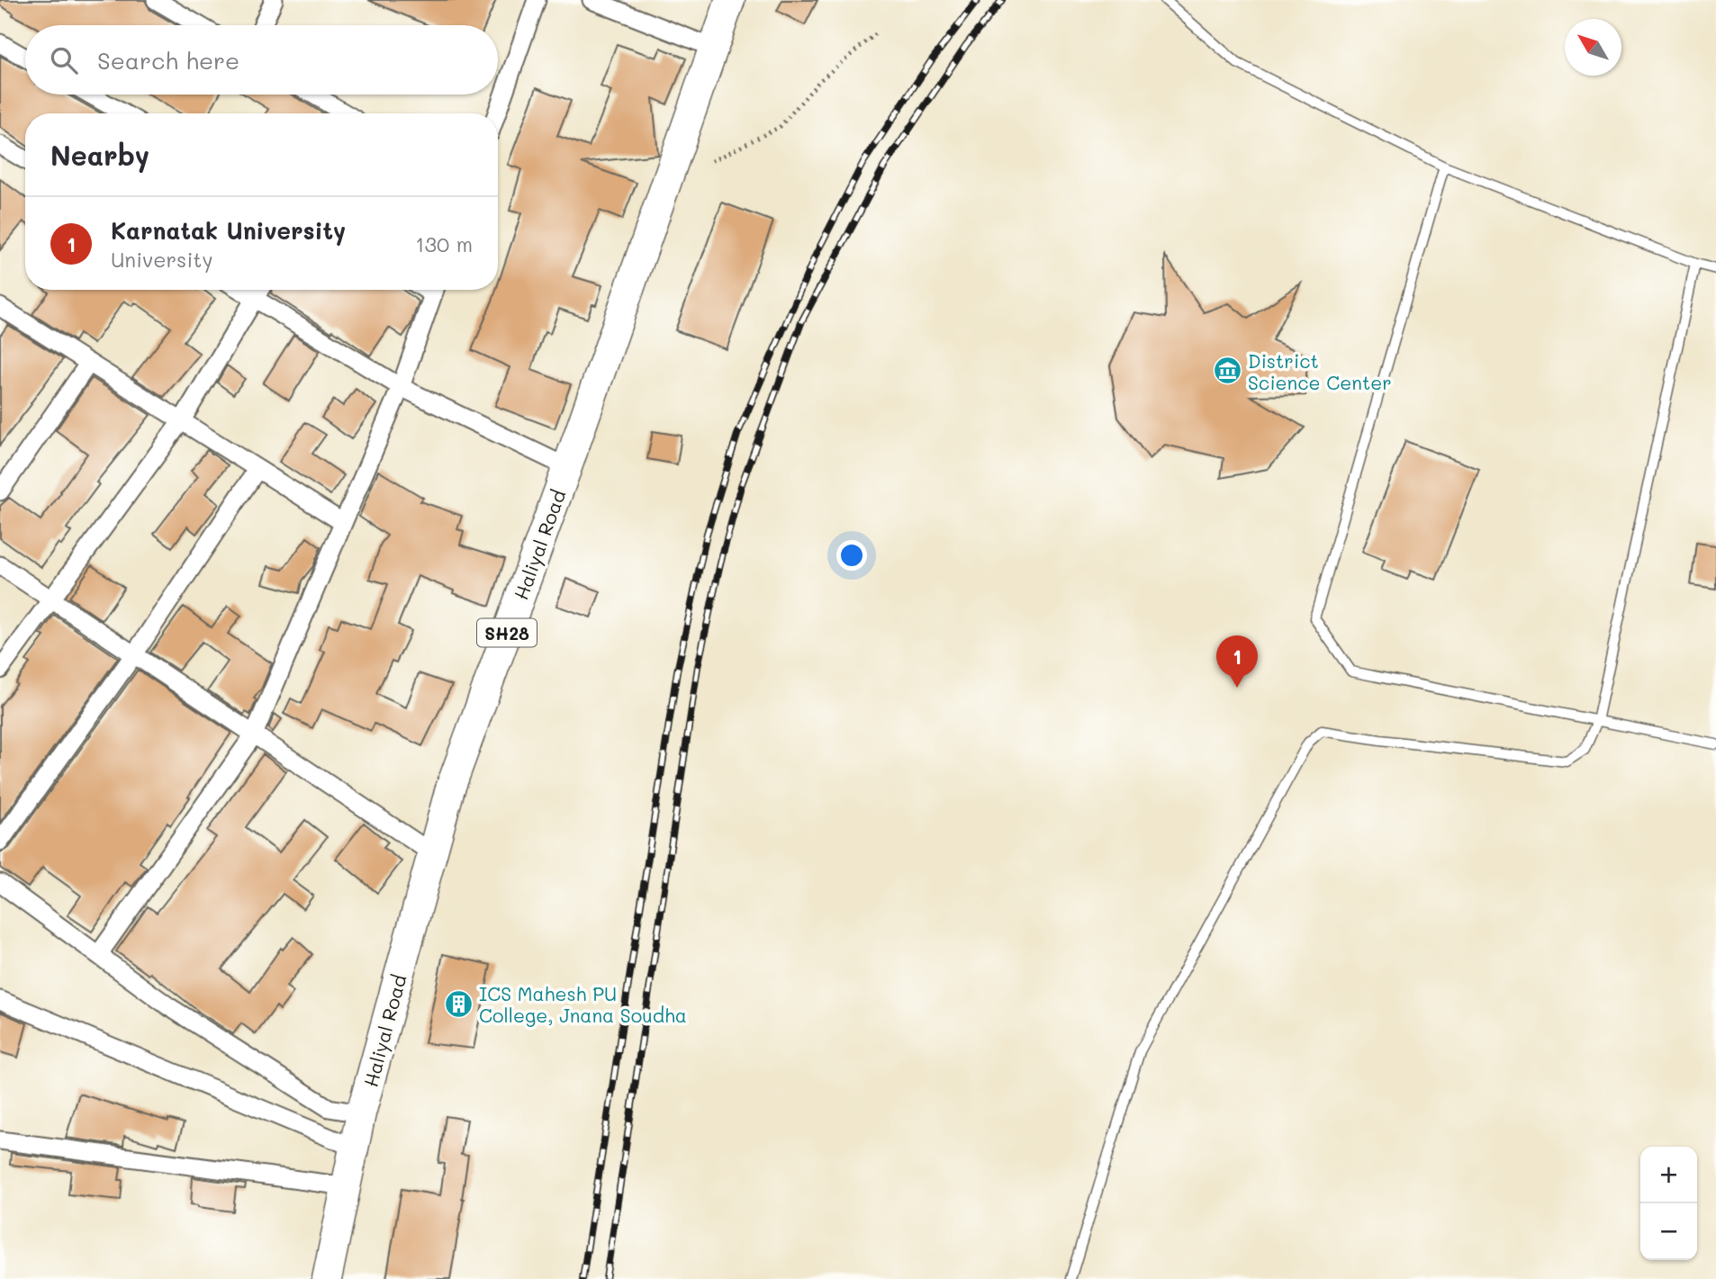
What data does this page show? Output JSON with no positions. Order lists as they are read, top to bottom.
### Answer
{
  "streets": {
    "main road": ["Haliyal Road", "SH28"]
  },
  "places": {
    "museum": ["District Science Center"],
    "building": ["ICS Mahesh PU College, Jnana Soudha"]
  },
  "north": "top left",
  "page": {
    "search": "Search here",
    "heading": "Nearby",
    "list": [
      {
        "mark": "1",
        "name": "Karnatak University",
        "note": "University",
        "value": "130 m"
      }
    ],
    "pins": "1",
    "map_buttons": ["+", "−"]
  }
}
